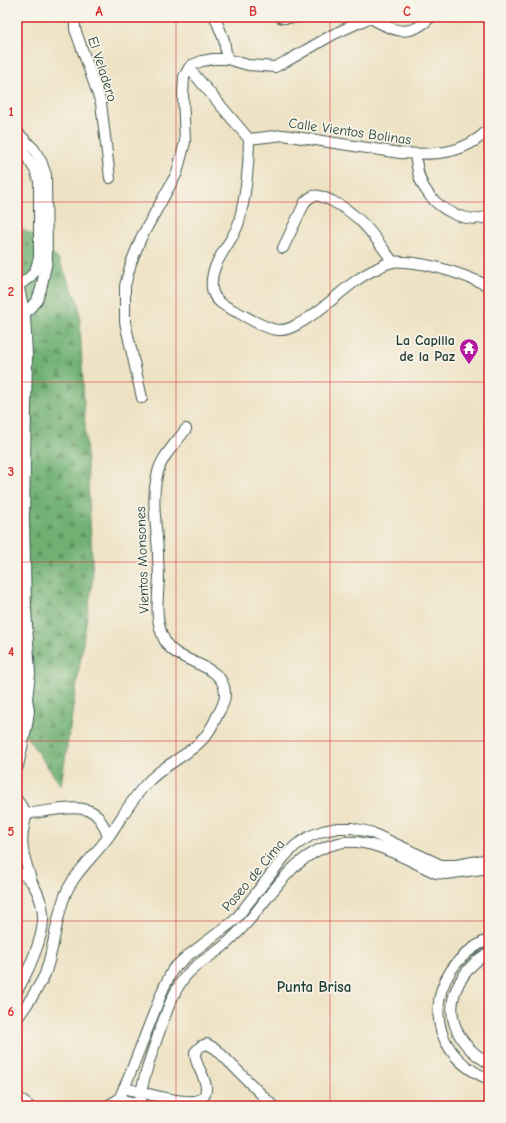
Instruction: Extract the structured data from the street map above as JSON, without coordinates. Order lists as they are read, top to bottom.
{
  "streets": {
    "street": [
      "El Veladero",
      "Calle Vientos Bolinas",
      "Vientos Monsones",
      "Paseo de Cima"
    ]
  },
  "districts": ["Punta Brisa"],
  "places": {
    "temple": ["La Capilla de la Paz"]
  },
  "grid": {
    "columns": ["A", "B", "C"],
    "rows": [
      "1",
      "2",
      "3",
      "4",
      "5",
      "6"
    ]
  }
}
